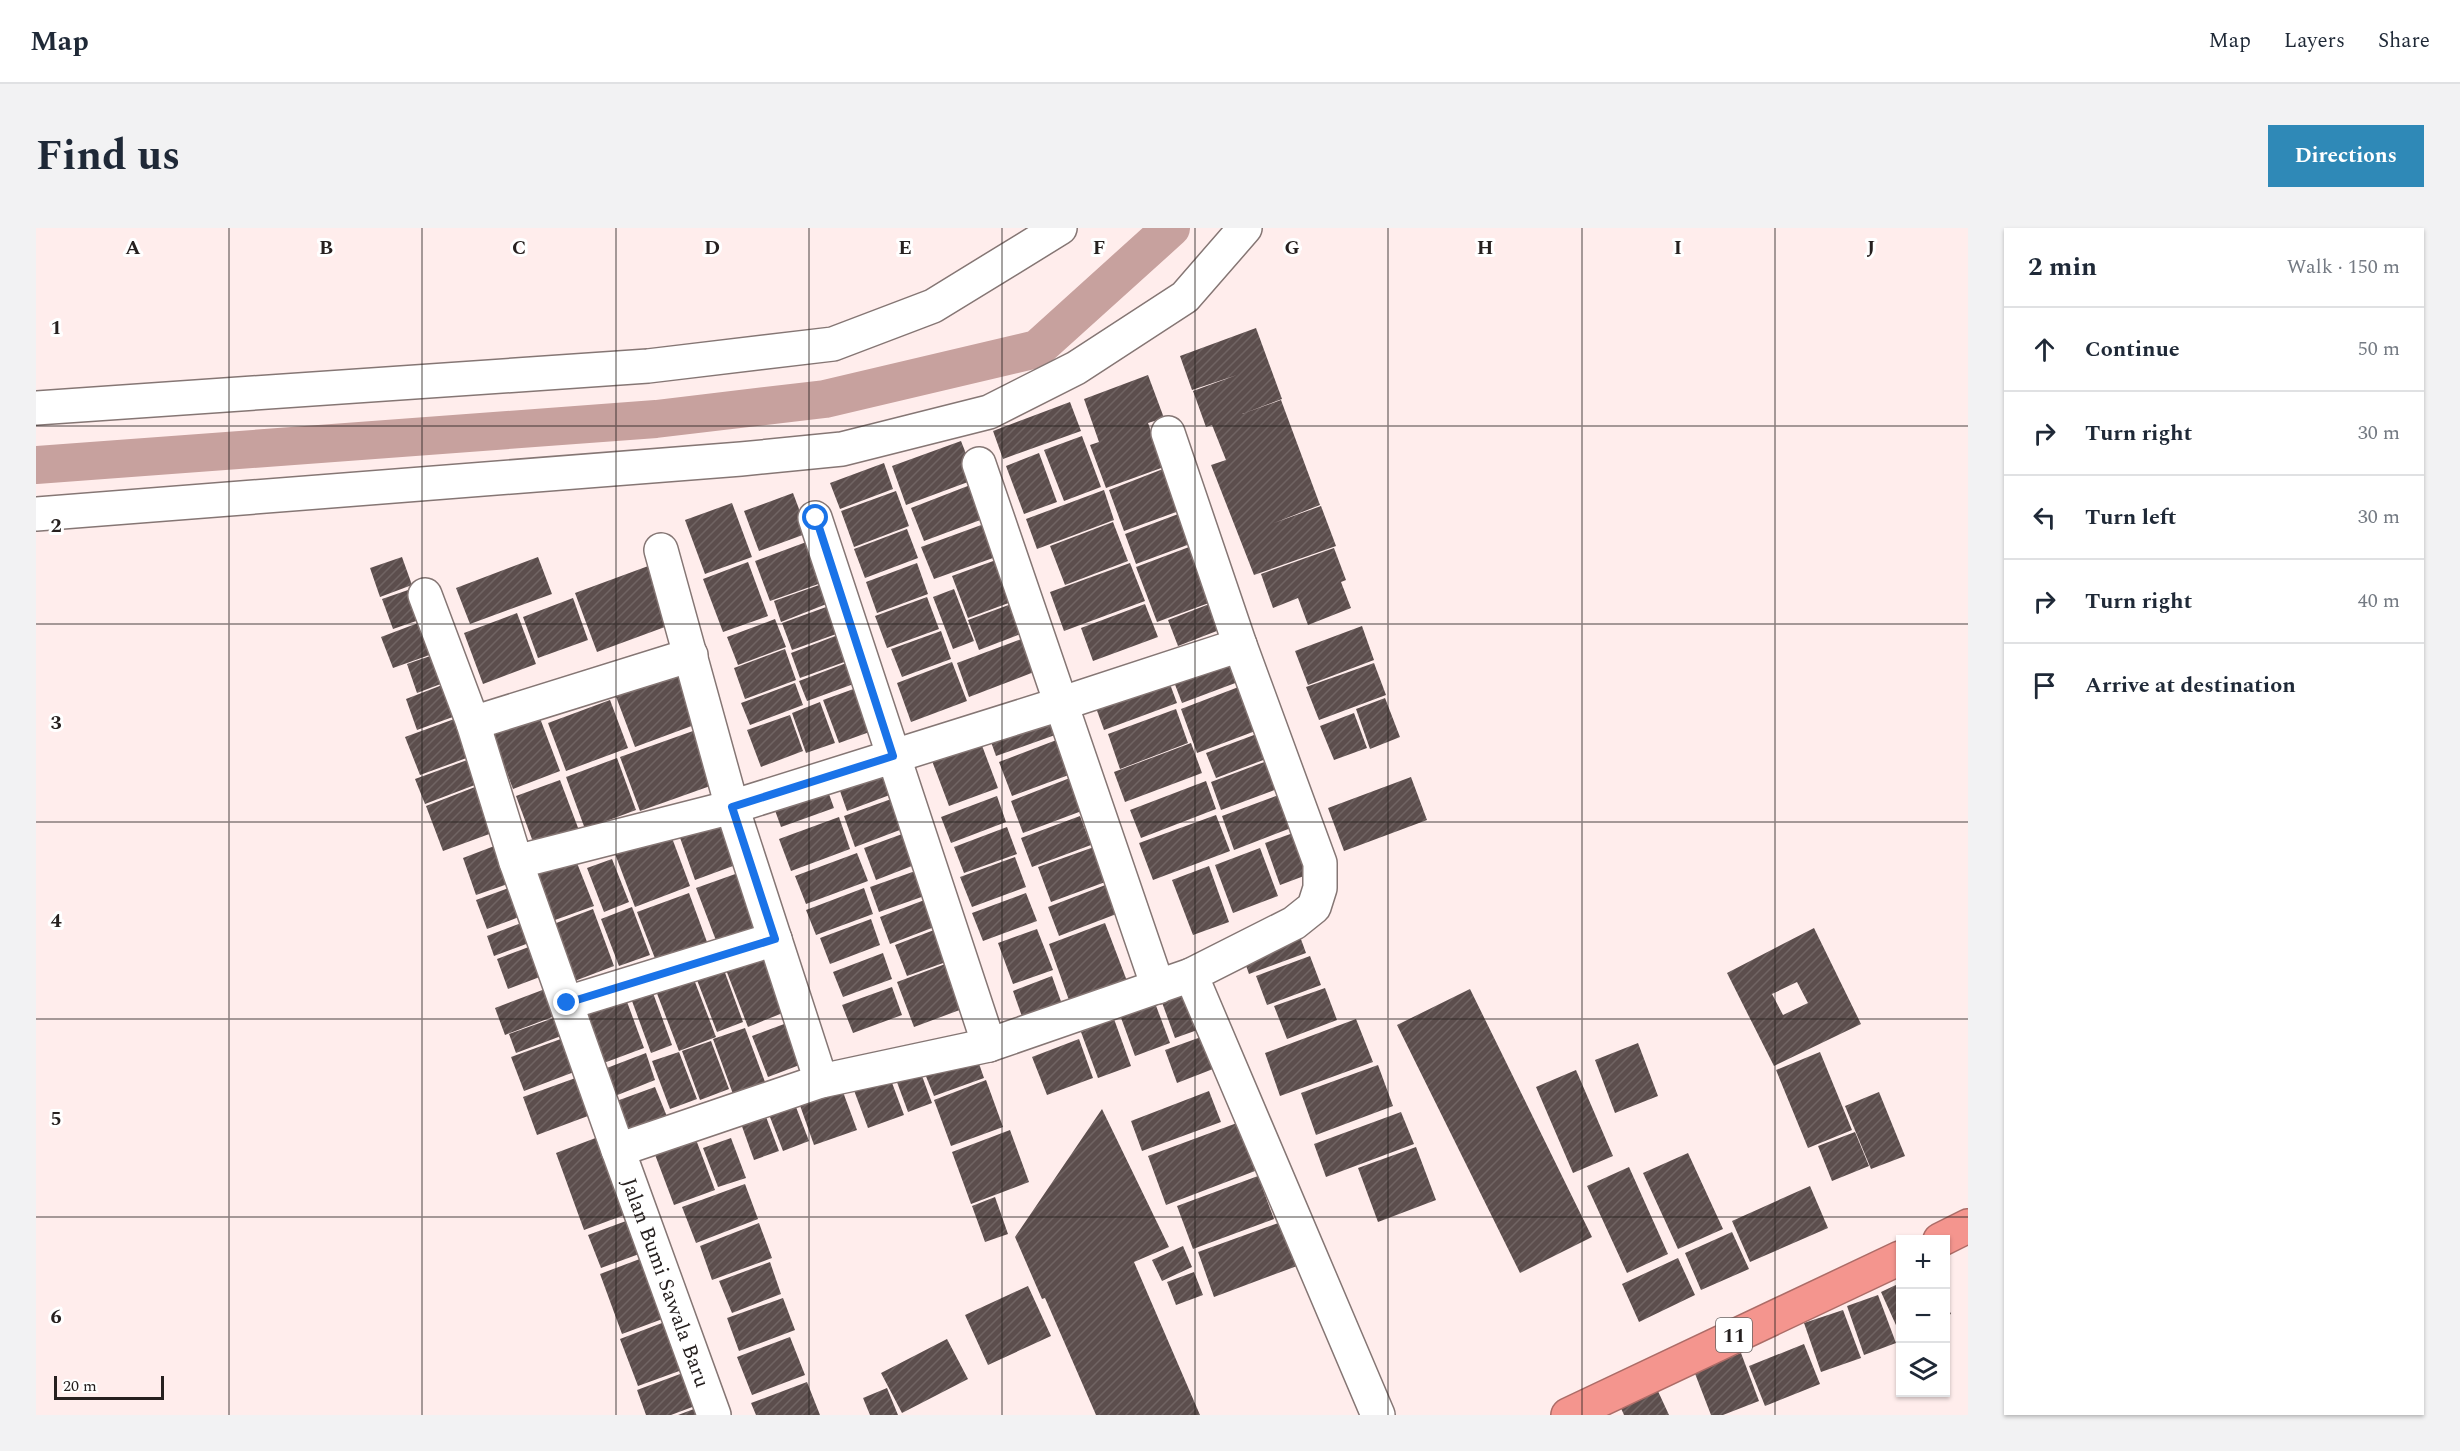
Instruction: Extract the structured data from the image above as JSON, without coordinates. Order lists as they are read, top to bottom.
{
  "streets": {
    "highway": ["11"],
    "street": ["Jalan Bumi Sawala Baru"]
  },
  "scale_bar": "20 m",
  "page": {
    "header": "Map",
    "nav": ["Map", "Layers", "Share"],
    "title": "Find us",
    "buttons": "Directions",
    "heading": ["2 min", "Walk · 150 m"],
    "list": [
      ["Continue", "50 m"],
      ["Turn right", "30 m"],
      ["Turn left", "30 m"],
      ["Turn right", "40 m"],
      "Arrive at destination"
    ],
    "map_buttons": ["+", "−"],
    "scale": "20 m"
  },
  "grid": {
    "columns": [
      "A",
      "B",
      "C",
      "D",
      "E",
      "F",
      "G",
      "H",
      "I",
      "J"
    ],
    "rows": [
      "1",
      "2",
      "3",
      "4",
      "5",
      "6"
    ]
  }
}
